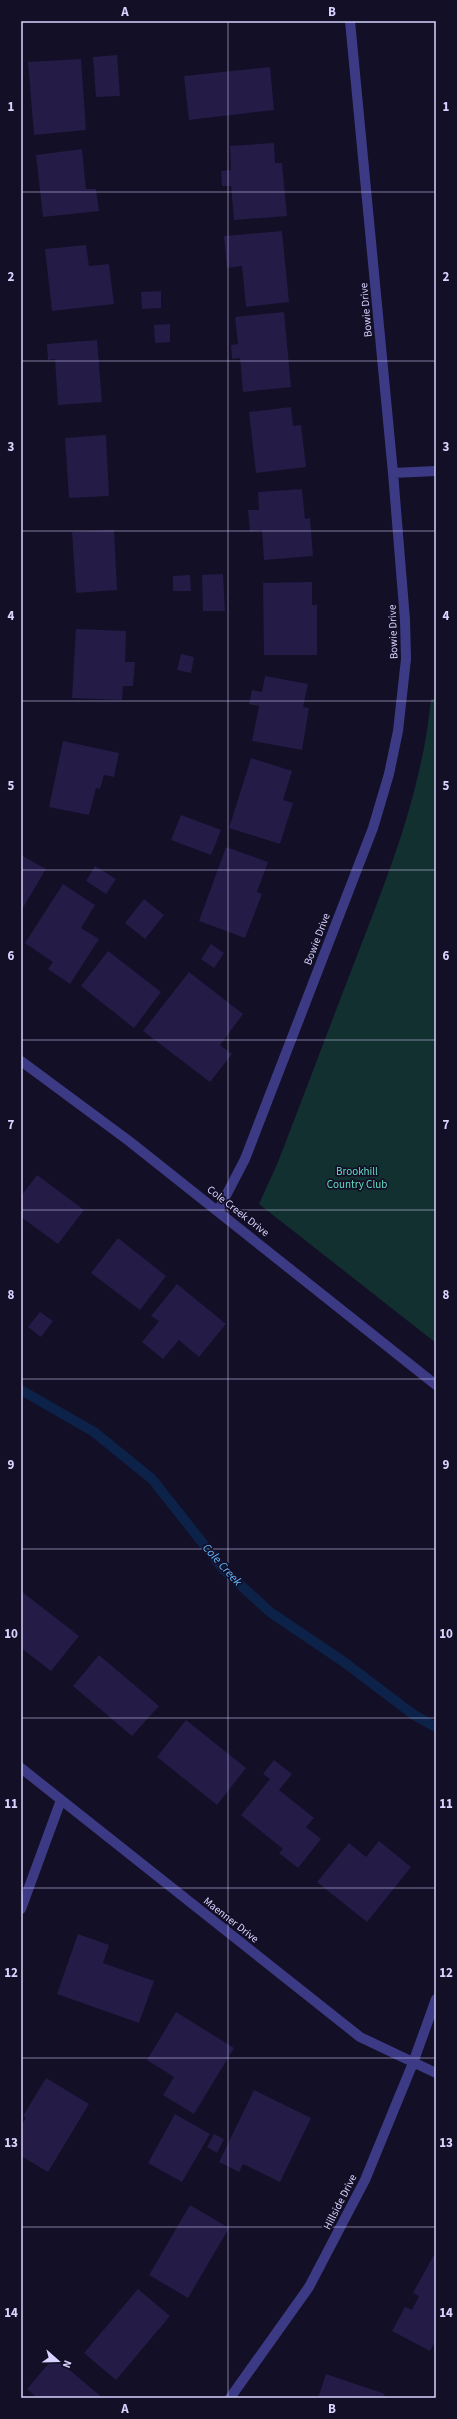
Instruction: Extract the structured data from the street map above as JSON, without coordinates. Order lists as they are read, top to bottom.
{
  "streets": {
    "street": [
      "Bowie Drive",
      "Cole Creek Drive",
      "Maenner Drive",
      "Hillside Drive"
    ]
  },
  "crossings": [
    ["Bowie Drive", "Cole Creek Drive"],
    ["Maenner Drive", "Hillside Drive"]
  ],
  "water": ["Cole Creek"],
  "parks": ["Brookhill Country Club"],
  "north": "right",
  "grid": {
    "columns": ["A", "B"],
    "rows": [
      "1",
      "2",
      "3",
      "4",
      "5",
      "6",
      "7",
      "8",
      "9",
      "10",
      "11",
      "12",
      "13",
      "14"
    ]
  }
}
